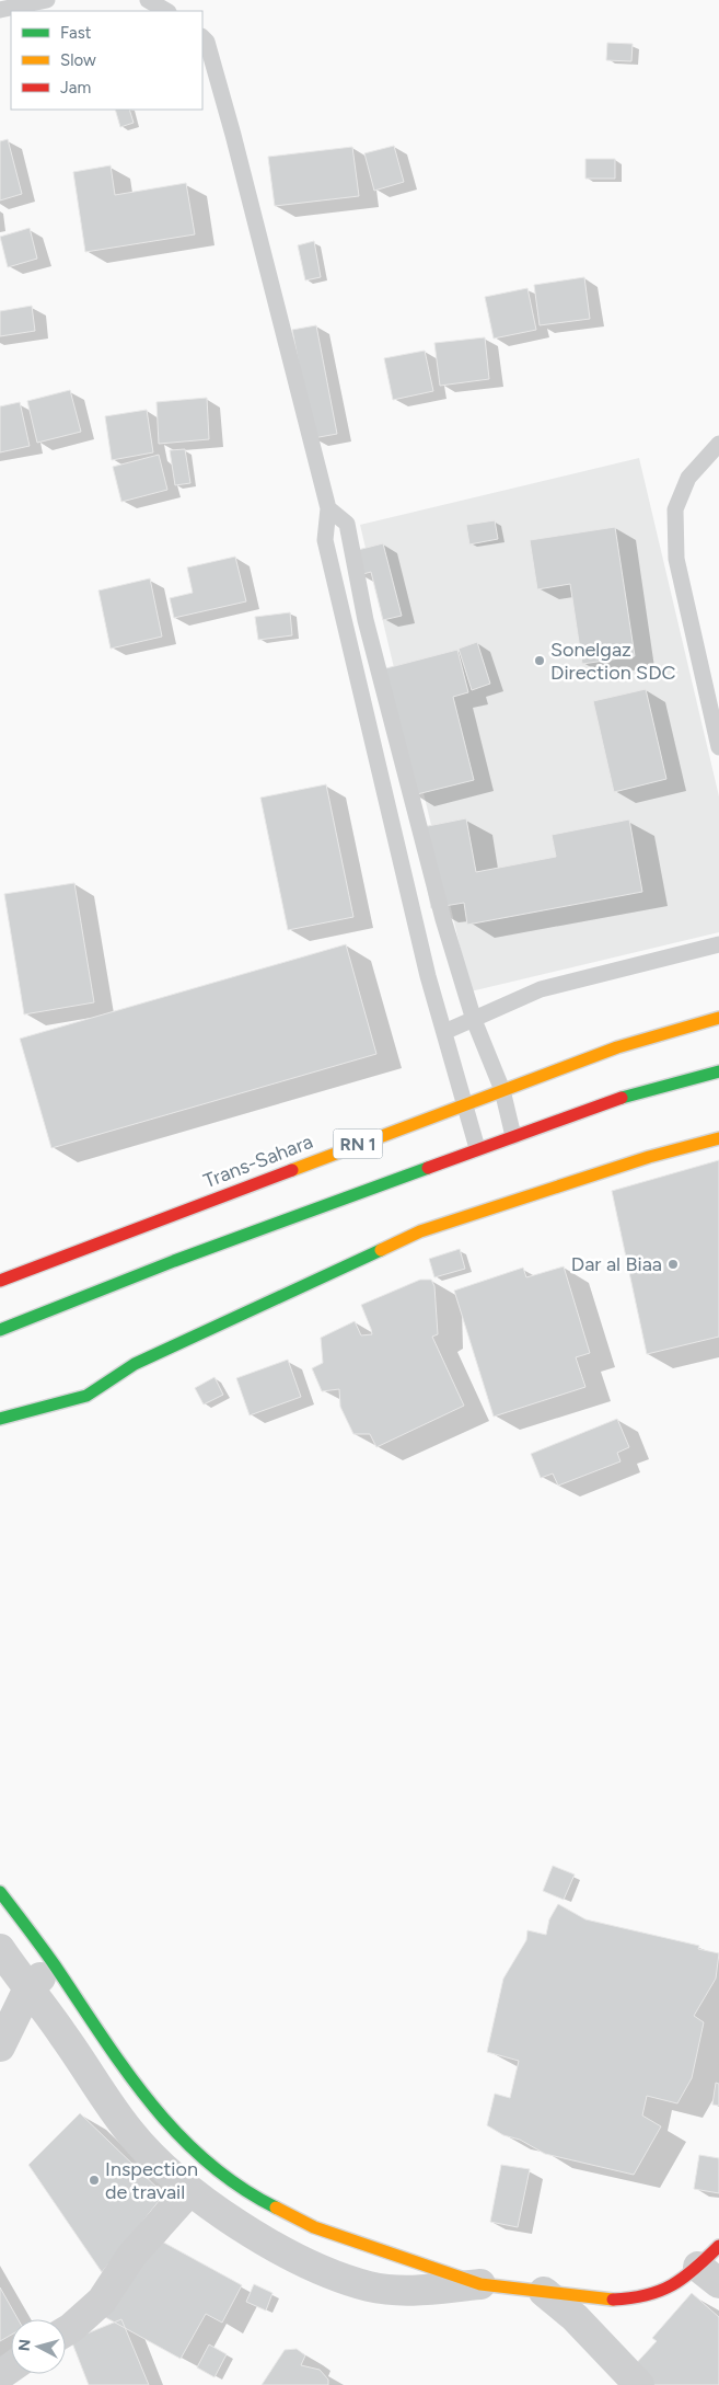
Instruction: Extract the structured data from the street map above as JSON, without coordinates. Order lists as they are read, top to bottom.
{
  "streets": {
    "main road": ["RN 1", "Trans-Sahara"]
  },
  "places": ["Sonelgaz Direction SDC", "Dar al Biaa", "Inspection de travail"],
  "legend": ["Fast", "Slow", "Jam"],
  "north": "left"
}
